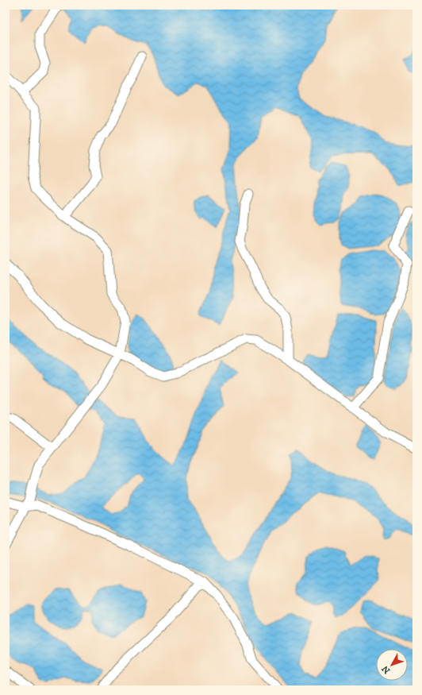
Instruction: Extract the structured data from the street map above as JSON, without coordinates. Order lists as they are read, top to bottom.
{
  "north": "bottom left"
}
